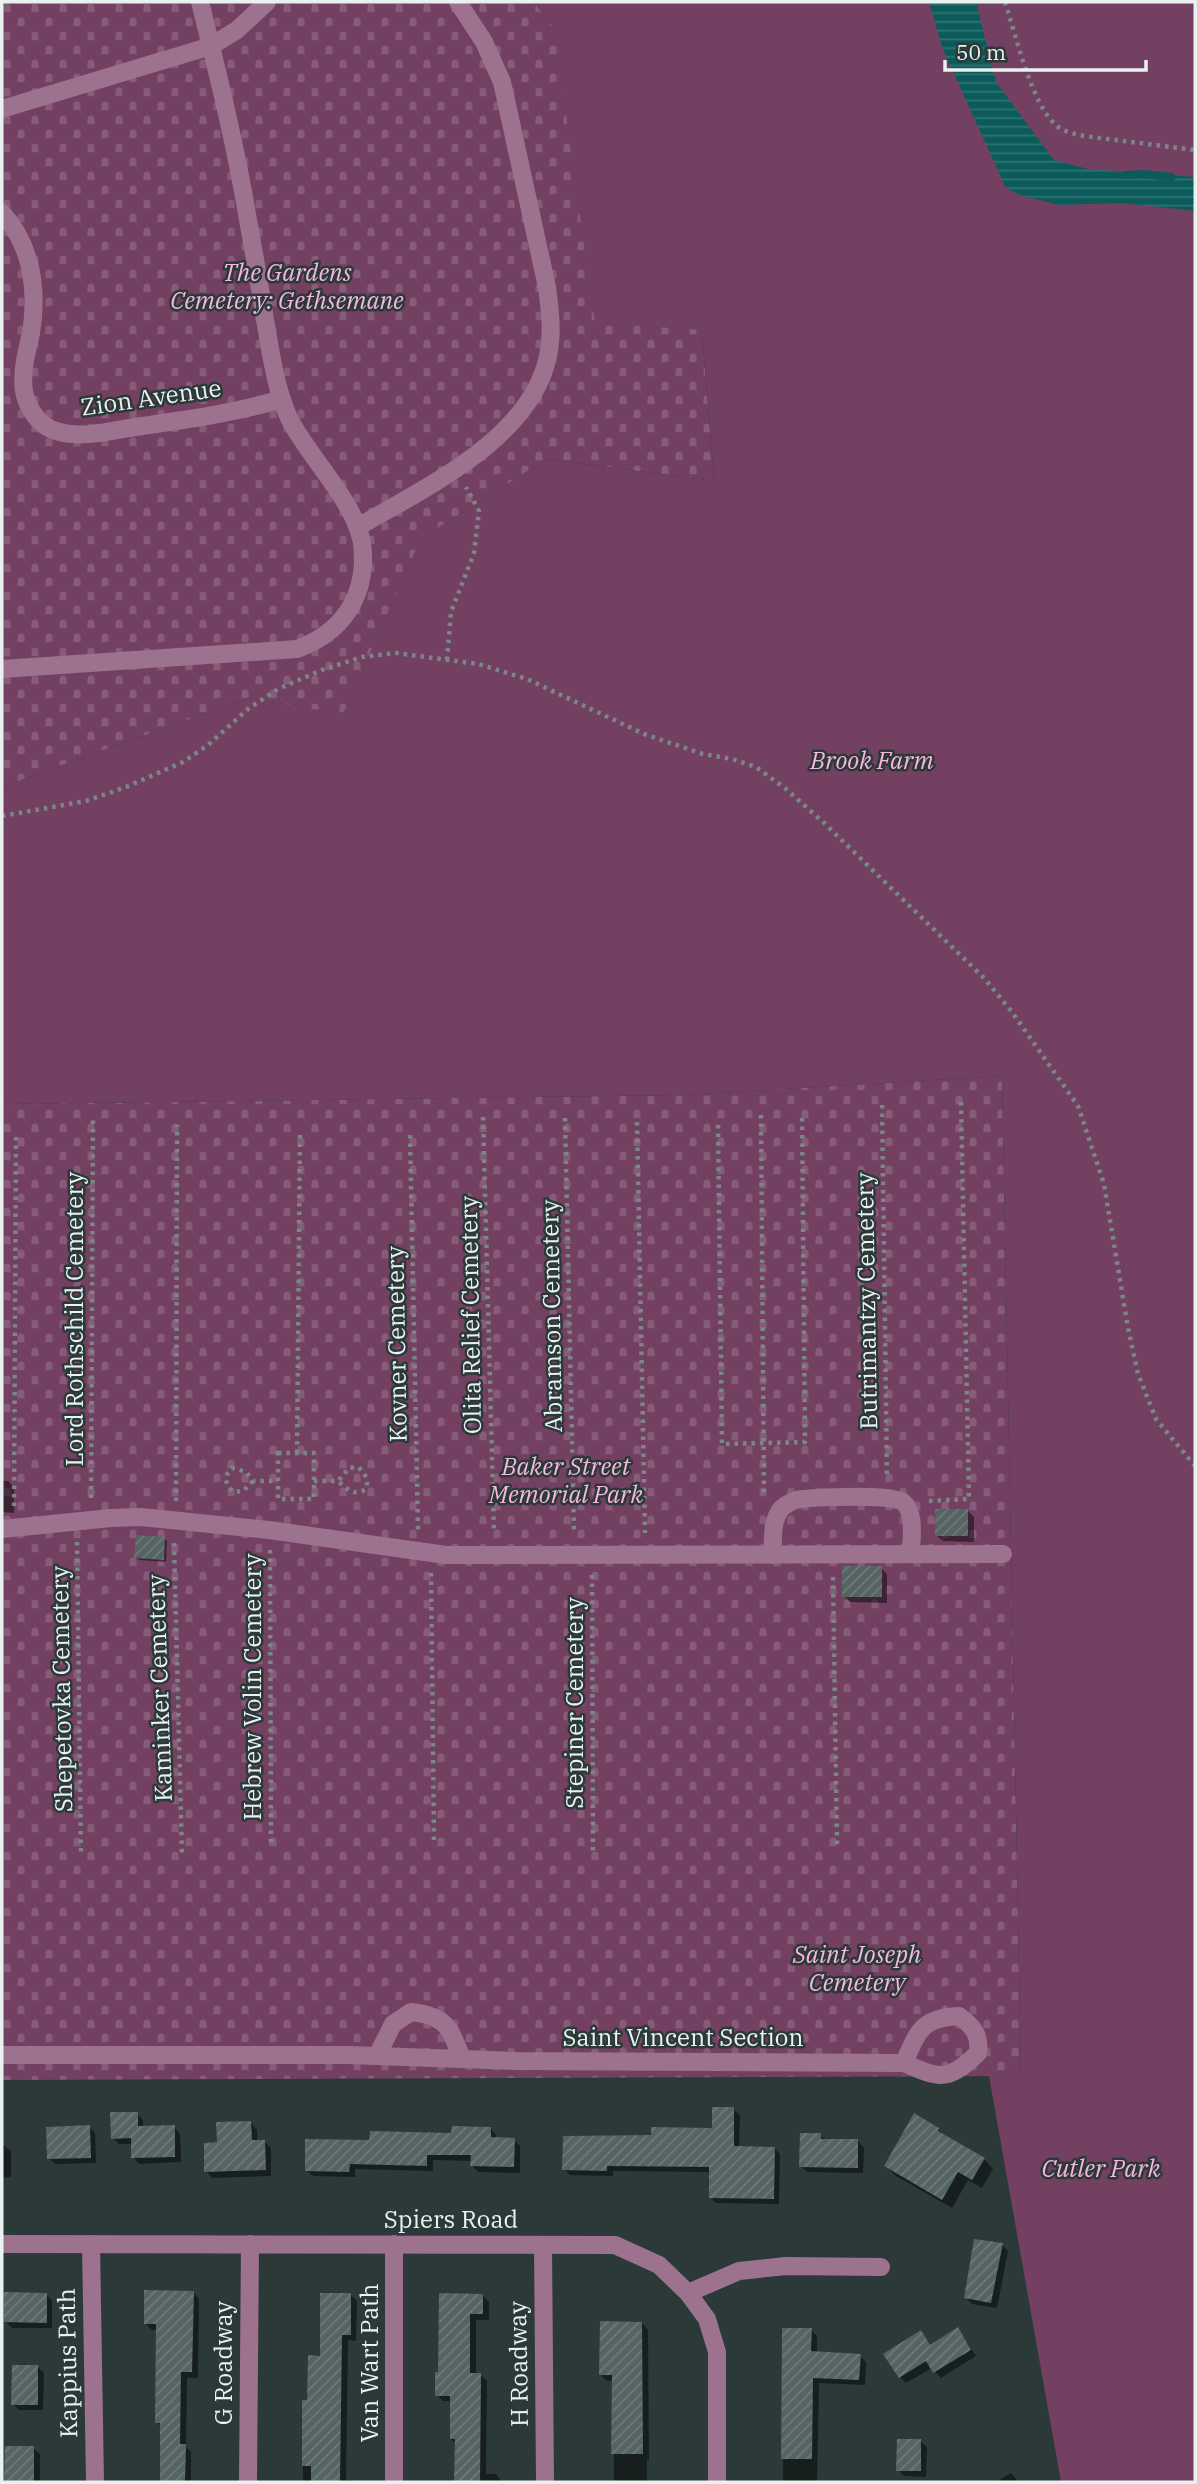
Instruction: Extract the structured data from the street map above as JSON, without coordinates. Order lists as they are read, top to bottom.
{
  "streets": {
    "street": [
      "Zion Avenue",
      "Saint Vincent Section",
      "Spiers Road",
      "Kappius Path",
      "G Roadway",
      "Van Wart Path",
      "H Roadway"
    ],
    "path": [
      "Butrimantzy Cemetery",
      "Olita Relief Cemetery",
      "Abramson Cemetery",
      "Lord Rothschild Cemetery",
      "Kovner Cemetery",
      "Hebrew Volin Cemetery",
      "Kaminker Cemetery",
      "Shepetovka Cemetery",
      "Stepiner Cemetery"
    ]
  },
  "crossings": [
    ["Abramson Cemetery", "Stepiner Cemetery"],
    ["Lord Rothschild Cemetery", "Shepetovka Cemetery"],
    ["Spiers Road", "Kappius Path"],
    ["Spiers Road", "G Roadway"],
    ["Spiers Road", "Van Wart Path"],
    ["Spiers Road", "H Roadway"]
  ],
  "parks": [
    "The Gardens Cemetery: Gethsemane",
    "Brook Farm",
    "Baker Street Memorial Park",
    "Saint Joseph Cemetery",
    "Cutler Park"
  ],
  "scale_bar": "50 m"
}
